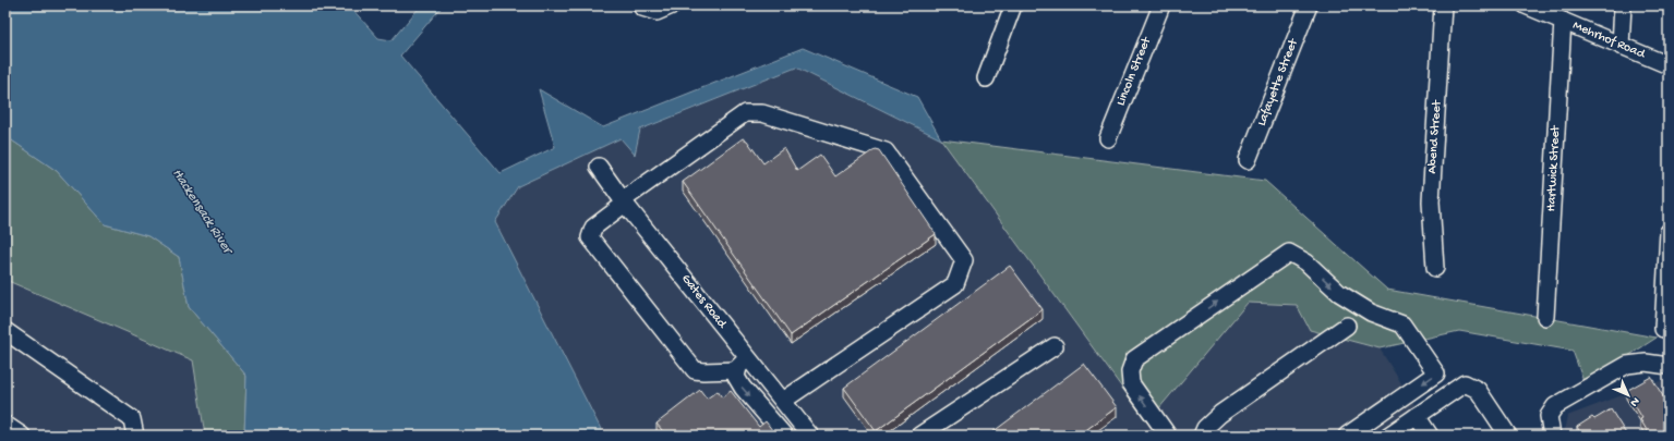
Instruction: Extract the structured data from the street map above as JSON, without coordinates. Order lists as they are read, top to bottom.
{
  "streets": {
    "street": [
      "Mehrhof Road",
      "Lincoln Street",
      "Lafayette Street",
      "Abend Street",
      "Hartwick Street",
      "Gates Road"
    ]
  },
  "crossings": [
    ["Mehrhof Road", "Hartwick Street"]
  ],
  "water": ["Hackensack River"],
  "north": "bottom right"
}
